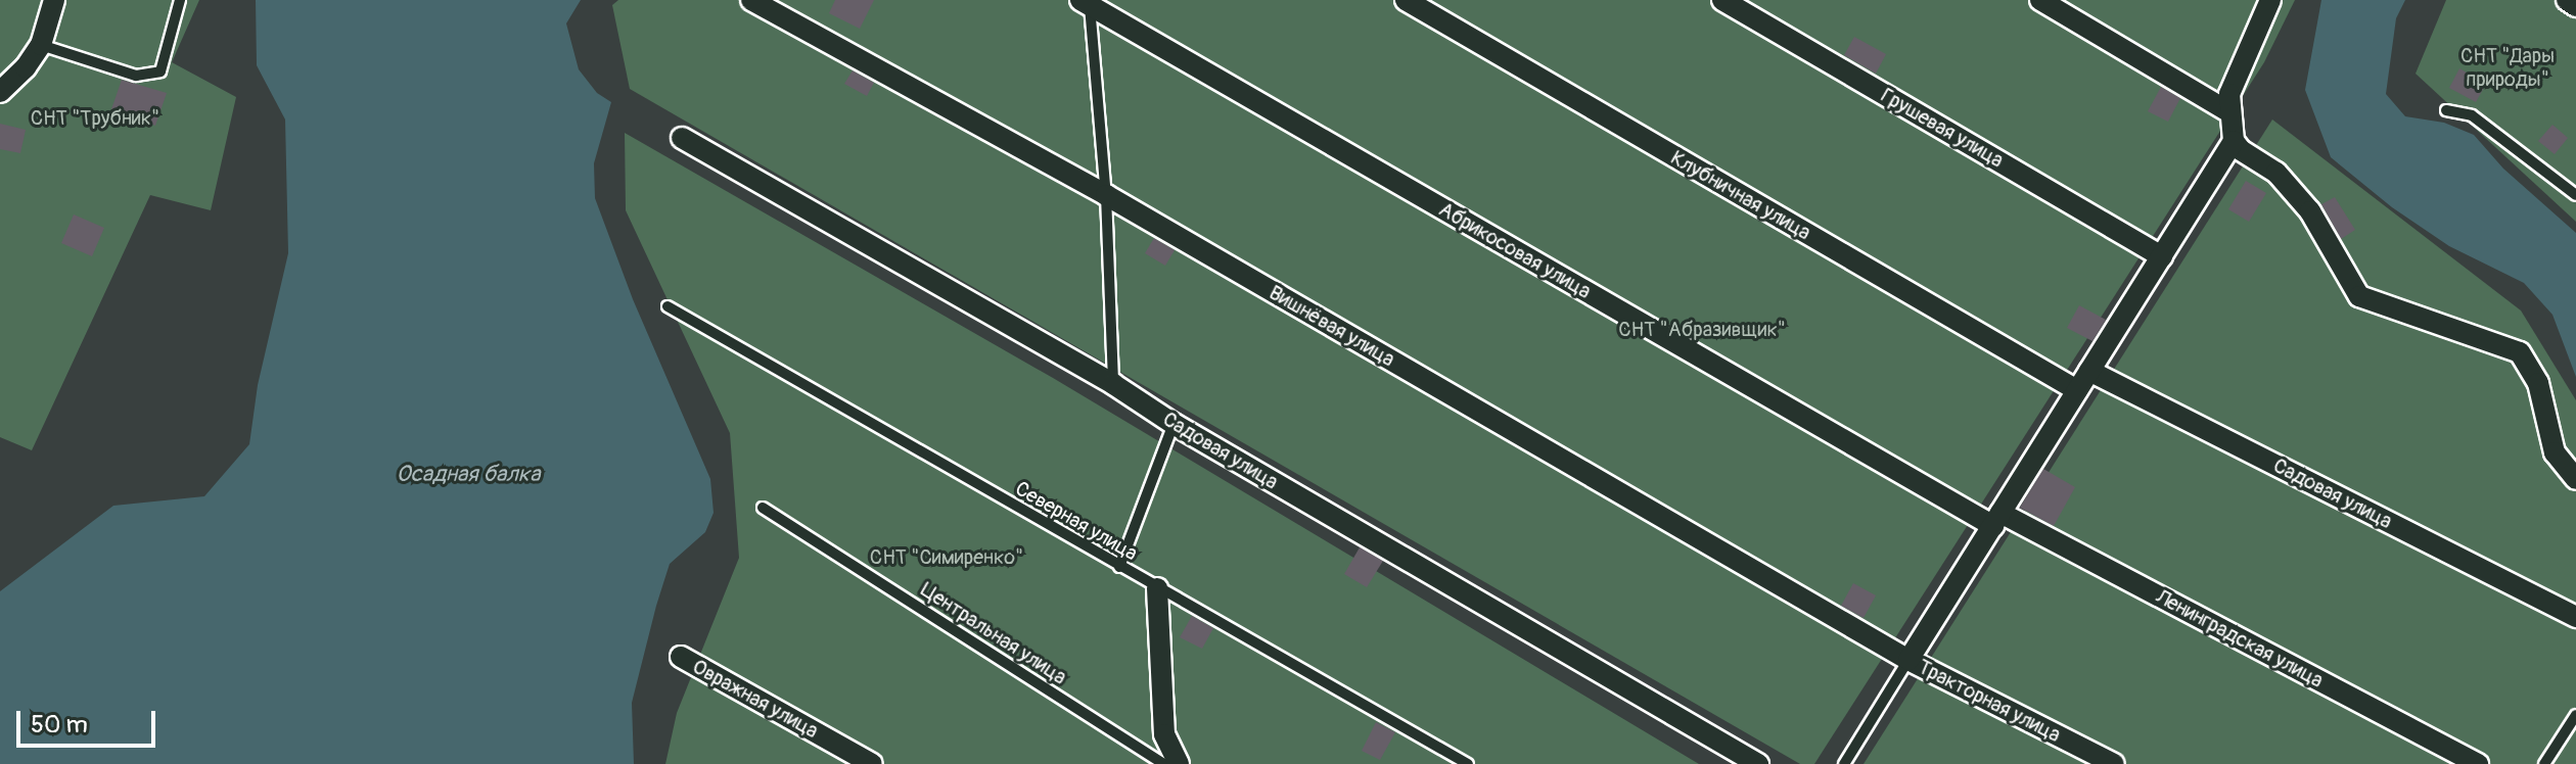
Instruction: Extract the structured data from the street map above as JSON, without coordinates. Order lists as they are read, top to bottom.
{
  "streets": {
    "street": [
      "Грушевая улица",
      "Клубничная улица",
      "Абрикосовая улица",
      "Вишнёвая улица",
      "Садовая улица",
      "Ленинградская улица",
      "Овражная улица",
      "Тракторная улица"
    ],
    "lane": ["Северная улица", "Центральная улица"]
  },
  "crossings": [
    ["Абрикосовая улица", "Ленинградская улица"],
    ["Вишнёвая улица", "Тракторная улица"]
  ],
  "water": ["Осадная балка"],
  "parks": [
    "СНТ \"Дары природы\"",
    "СНТ \"Трубник\"",
    "СНТ \"Абразивщик\"",
    "СНТ \"Симиренко\""
  ],
  "scale_bar": "50 m"
}
